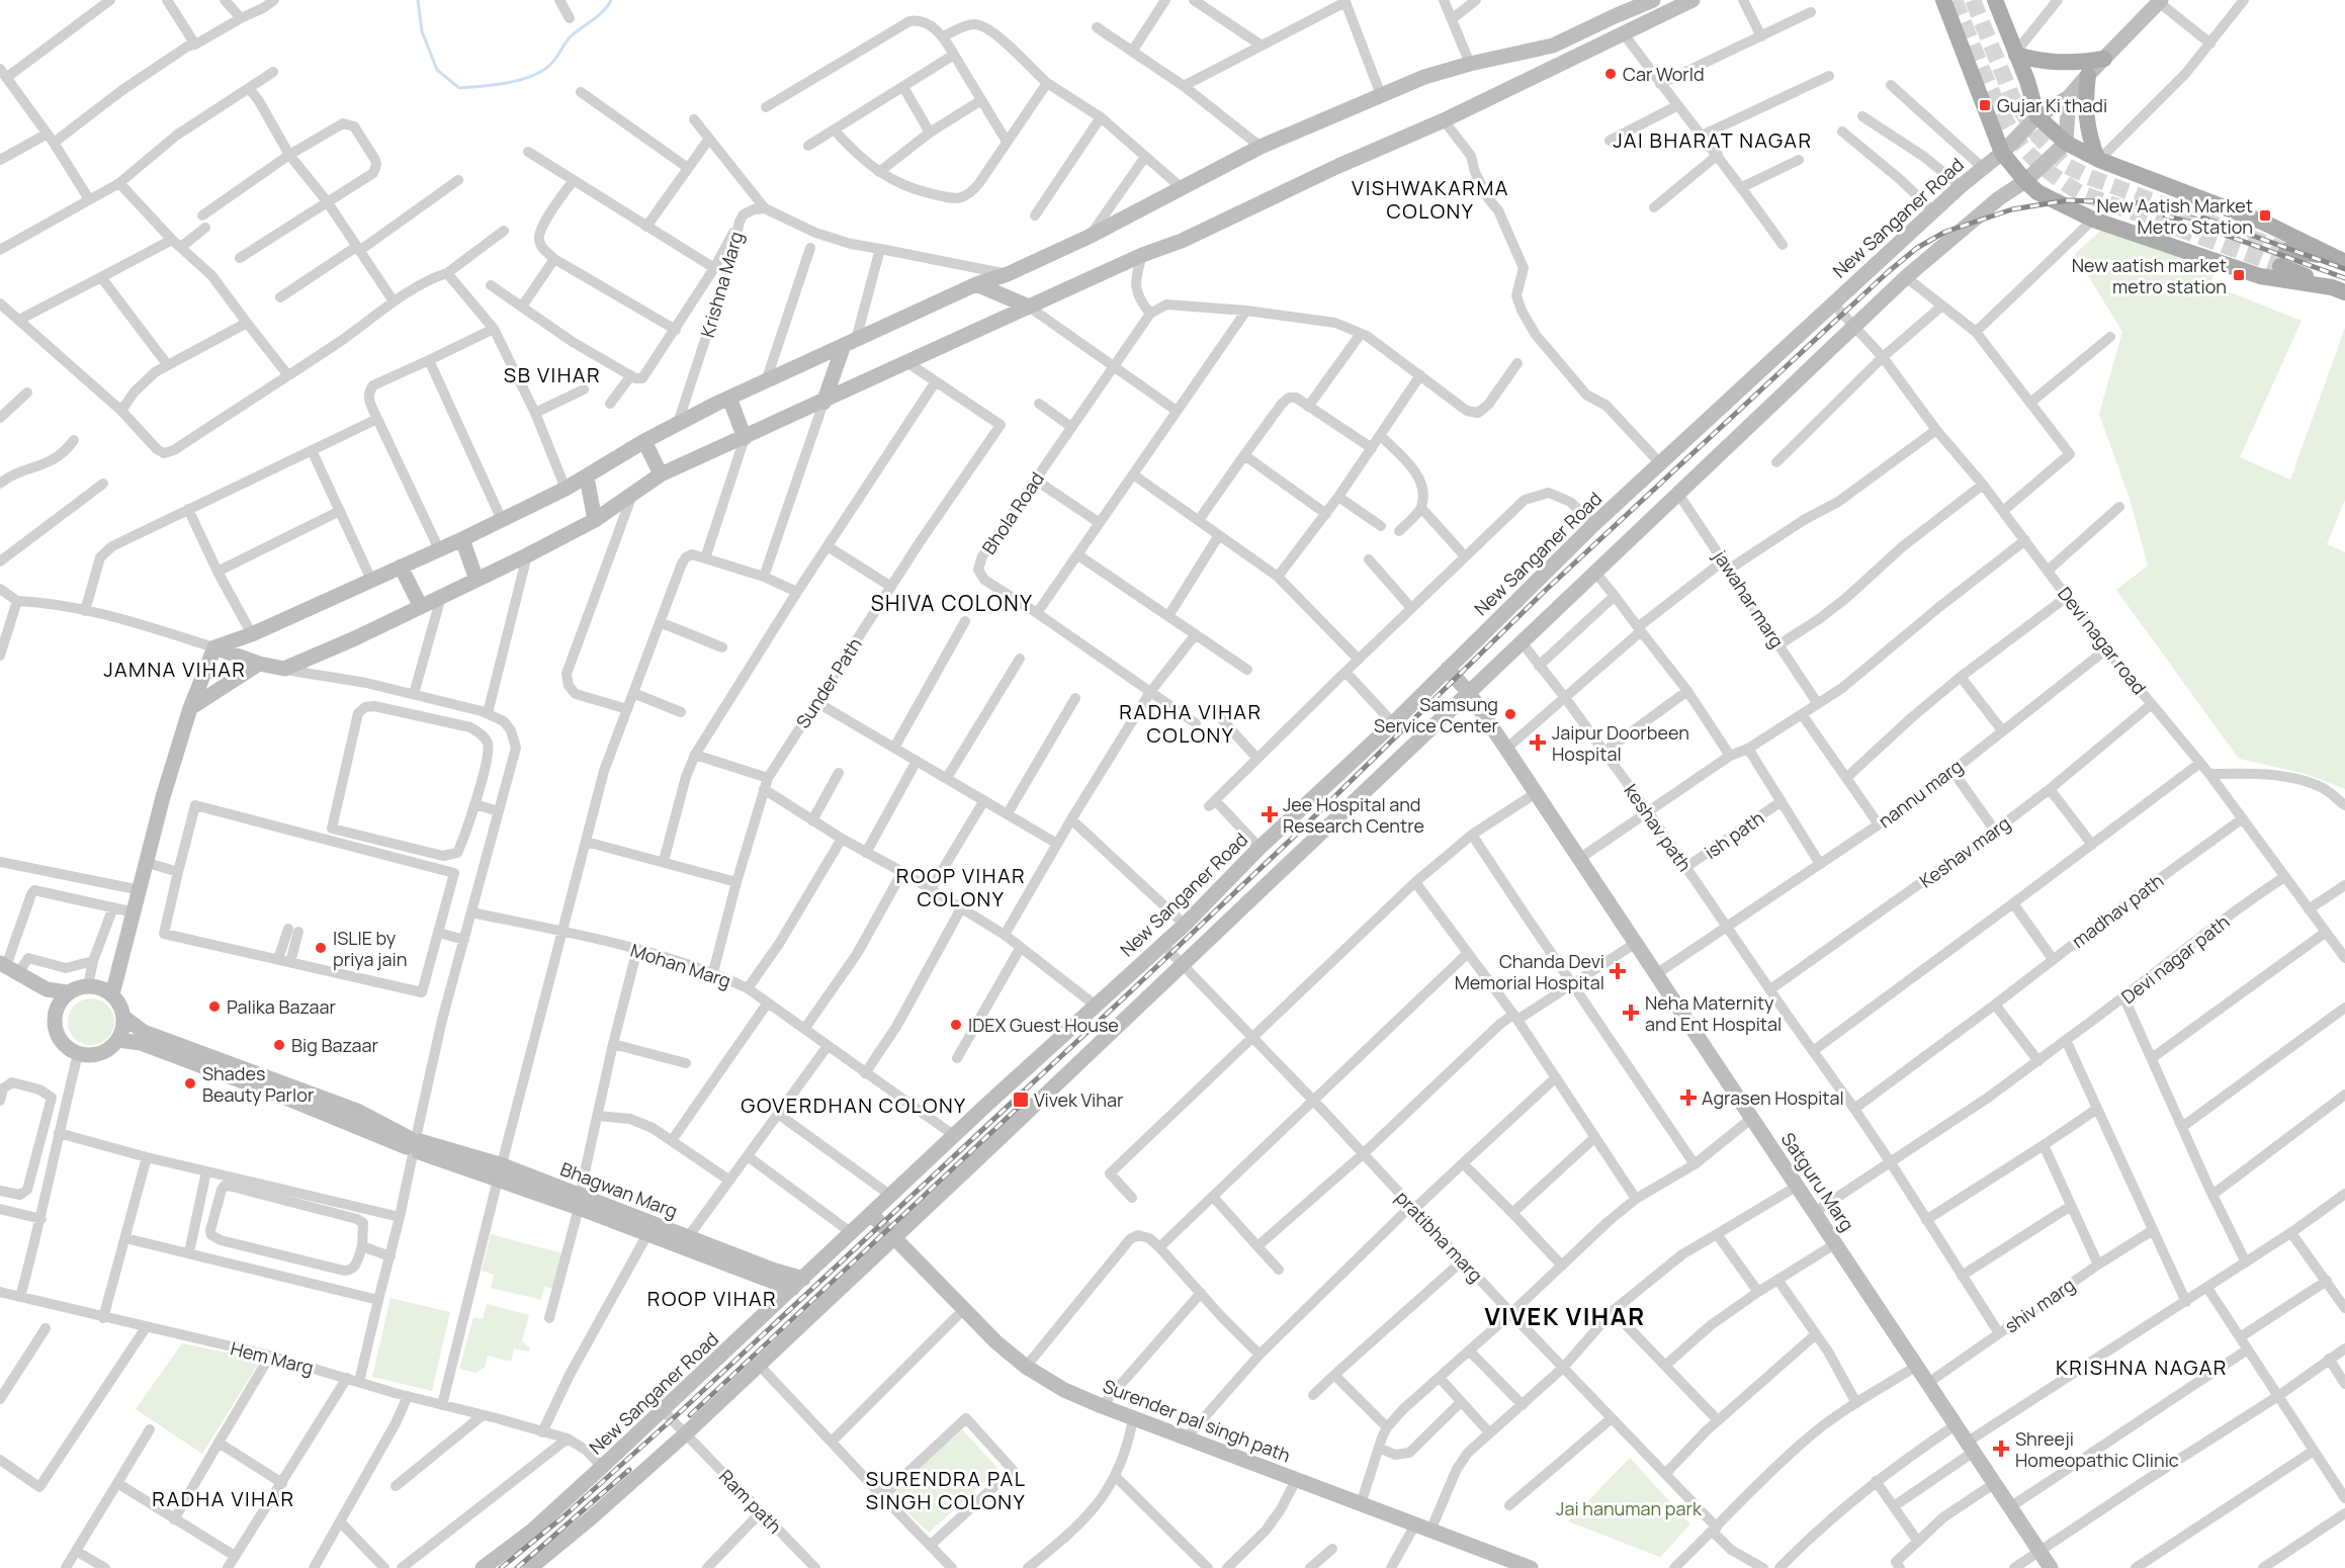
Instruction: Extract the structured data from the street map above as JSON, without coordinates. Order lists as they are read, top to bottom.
{
  "streets": {
    "street": [
      "New Sanganer Road",
      "Krishna Marg",
      "Bhola Road",
      "jawahar marg",
      "Devi nagar road",
      "Sunder Path",
      "nannu marg",
      "keshav path",
      "ish path",
      "Keshav marg",
      "madhav path",
      "Devi nagar path",
      "Mohan Marg",
      "Satguru Marg",
      "Bhagwan Marg",
      "pratibha marg",
      "shiv marg",
      "Hem Marg",
      "Surender pal singh path",
      "Ram path"
    ]
  },
  "crossings": [
    ["New Sanganer Road", "Devi nagar road"],
    ["New Sanganer Road", "Mohan Marg"],
    ["New Sanganer Road", "Satguru Marg"],
    ["New Sanganer Road", "Bhagwan Marg"],
    ["New Sanganer Road", "pratibha marg"],
    ["New Sanganer Road", "Hem Marg"],
    ["New Sanganer Road", "Surender pal singh path"],
    ["New Sanganer Road", "Ram path"],
    ["Devi nagar road", "nannu marg"],
    ["Devi nagar road", "Keshav marg"],
    ["Devi nagar road", "madhav path"],
    ["Devi nagar road", "Devi nagar path"],
    ["Sunder Path", "Mohan Marg"],
    ["nannu marg", "keshav path"],
    ["nannu marg", "Satguru Marg"],
    ["keshav path", "ish path"],
    ["keshav path", "Keshav marg"],
    ["keshav path", "madhav path"],
    ["keshav path", "Devi nagar path"],
    ["keshav path", "shiv marg"],
    ["Devi nagar path", "Satguru Marg"],
    ["Satguru Marg", "shiv marg"]
  ],
  "districts": [
    "JAI BHARAT NAGAR",
    "VISHWAKARMA COLONY",
    "SB VIHAR",
    "SHIVA COLONY",
    "JAMNA VIHAR",
    "RADHA VIHAR COLONY",
    "ROOP VIHAR COLONY",
    "GOVERDHAN COLONY",
    "ROOP VIHAR",
    "VIVEK VIHAR",
    "KRISHNA NAGAR",
    "SURENDRA PAL SINGH COLONY",
    "RADHA VIHAR"
  ],
  "parks": ["Jai hanuman park"],
  "places": {
    "other": [
      "Car World",
      "Samsung Service Center",
      "ISLIE by priya jain",
      "Palika Bazaar",
      "IDEX Guest House",
      "Big Bazaar",
      "Shades Beauty Parlor"
    ],
    "transit": [
      "Gujar Ki thadi",
      "New Aatish Market Metro Station",
      "New aatish market metro station",
      "Vivek Vihar"
    ],
    "health": [
      "Jaipur Doorbeen Hospital",
      "Jee Hospital and Research Centre",
      "Chanda Devi Memorial Hospital",
      "Neha Maternity and Ent Hospital",
      "Agrasen Hospital",
      "Shreeji Homeopathic Clinic"
    ]
  }
}
